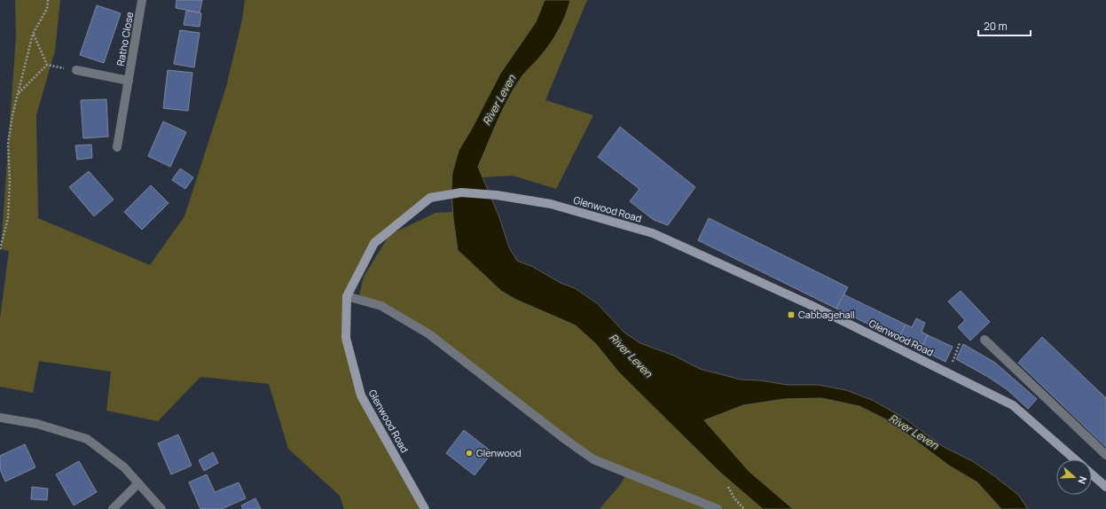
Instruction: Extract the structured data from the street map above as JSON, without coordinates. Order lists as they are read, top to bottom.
{
  "streets": {
    "street": ["Ratho Close", "Glenwood Road"]
  },
  "water": ["River Leven"],
  "places": {
    "transit": ["Cabbagehall"],
    "other": ["Glenwood"]
  },
  "scale_bar": "20 m",
  "north": "right"
}
